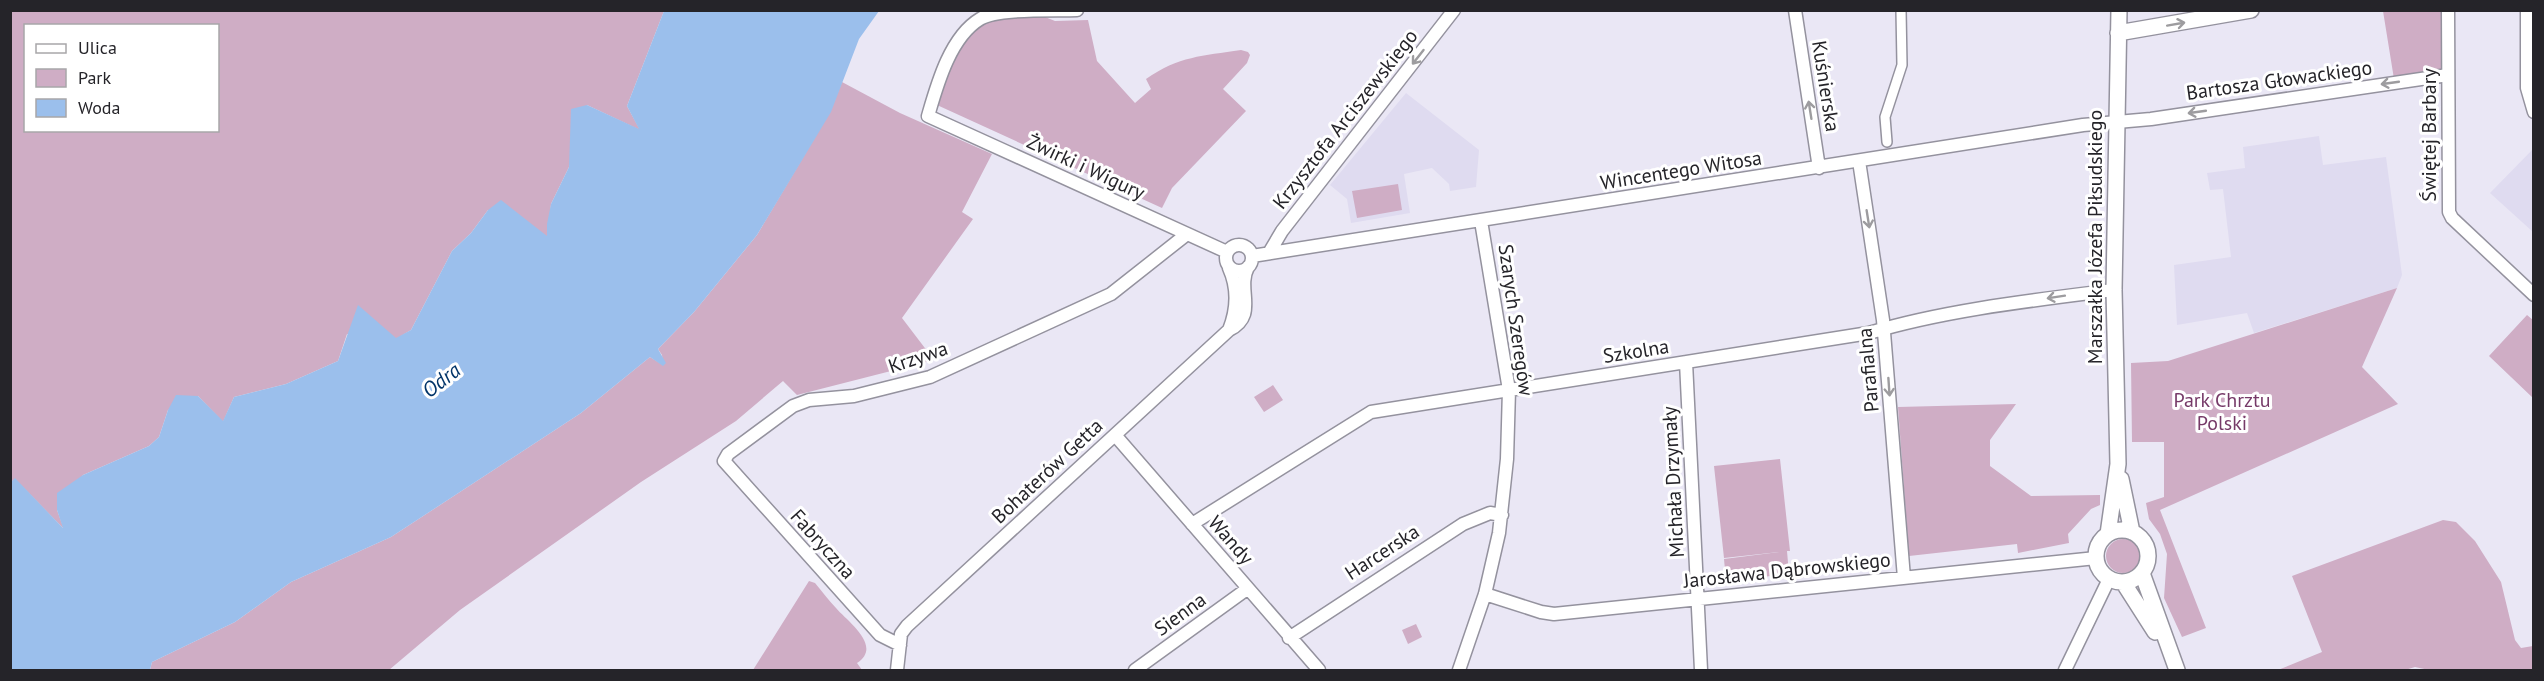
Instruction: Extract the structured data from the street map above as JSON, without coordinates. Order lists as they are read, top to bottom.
{
  "streets": {
    "street": [
      "Bartosza Głowackiego",
      "Kuśnierska",
      "Krzysztofa Arciszewskiego",
      "Świętej Barbary",
      "Żwirki i Wigury",
      "Wincentego Witosa",
      "Marszałka Józefa Piłsudskiego",
      "Szarych Szeregów",
      "Szkolna",
      "Krzywa",
      "Parafialna",
      "Bohaterów Getta",
      "Michała Drzymały",
      "Wandy",
      "Fabryczna",
      "Harcerska",
      "Jarosława Dąbrowskiego",
      "Sienna"
    ]
  },
  "crossings": [
    ["Bartosza Głowackiego", "Świętej Barbary"],
    ["Bartosza Głowackiego", "Wincentego Witosa"],
    ["Bartosza Głowackiego", "Marszałka Józefa Piłsudskiego"],
    ["Kuśnierska", "Wincentego Witosa"],
    ["Krzysztofa Arciszewskiego", "Wincentego Witosa"],
    ["Żwirki i Wigury", "Wincentego Witosa"],
    ["Żwirki i Wigury", "Krzywa"],
    ["Żwirki i Wigury", "Bohaterów Getta"],
    ["Wincentego Witosa", "Marszałka Józefa Piłsudskiego"],
    ["Wincentego Witosa", "Szarych Szeregów"],
    ["Wincentego Witosa", "Parafialna"],
    ["Wincentego Witosa", "Bohaterów Getta"],
    ["Marszałka Józefa Piłsudskiego", "Szkolna"],
    ["Marszałka Józefa Piłsudskiego", "Jarosława Dąbrowskiego"],
    ["Szarych Szeregów", "Szkolna"],
    ["Szarych Szeregów", "Harcerska"],
    ["Szarych Szeregów", "Jarosława Dąbrowskiego"],
    ["Szkolna", "Parafialna"],
    ["Szkolna", "Michała Drzymały"],
    ["Szkolna", "Wandy"],
    ["Krzywa", "Fabryczna"],
    ["Parafialna", "Jarosława Dąbrowskiego"],
    ["Bohaterów Getta", "Wandy"],
    ["Bohaterów Getta", "Fabryczna"],
    ["Michała Drzymały", "Jarosława Dąbrowskiego"],
    ["Wandy", "Harcerska"],
    ["Wandy", "Sienna"]
  ],
  "one_way": ["Krzysztofa Arciszewskiego", "Parafialna"],
  "water": ["Odra"],
  "parks": ["Park Chrztu Polski"],
  "legend": ["Ulica", "Park", "Woda"]
}
